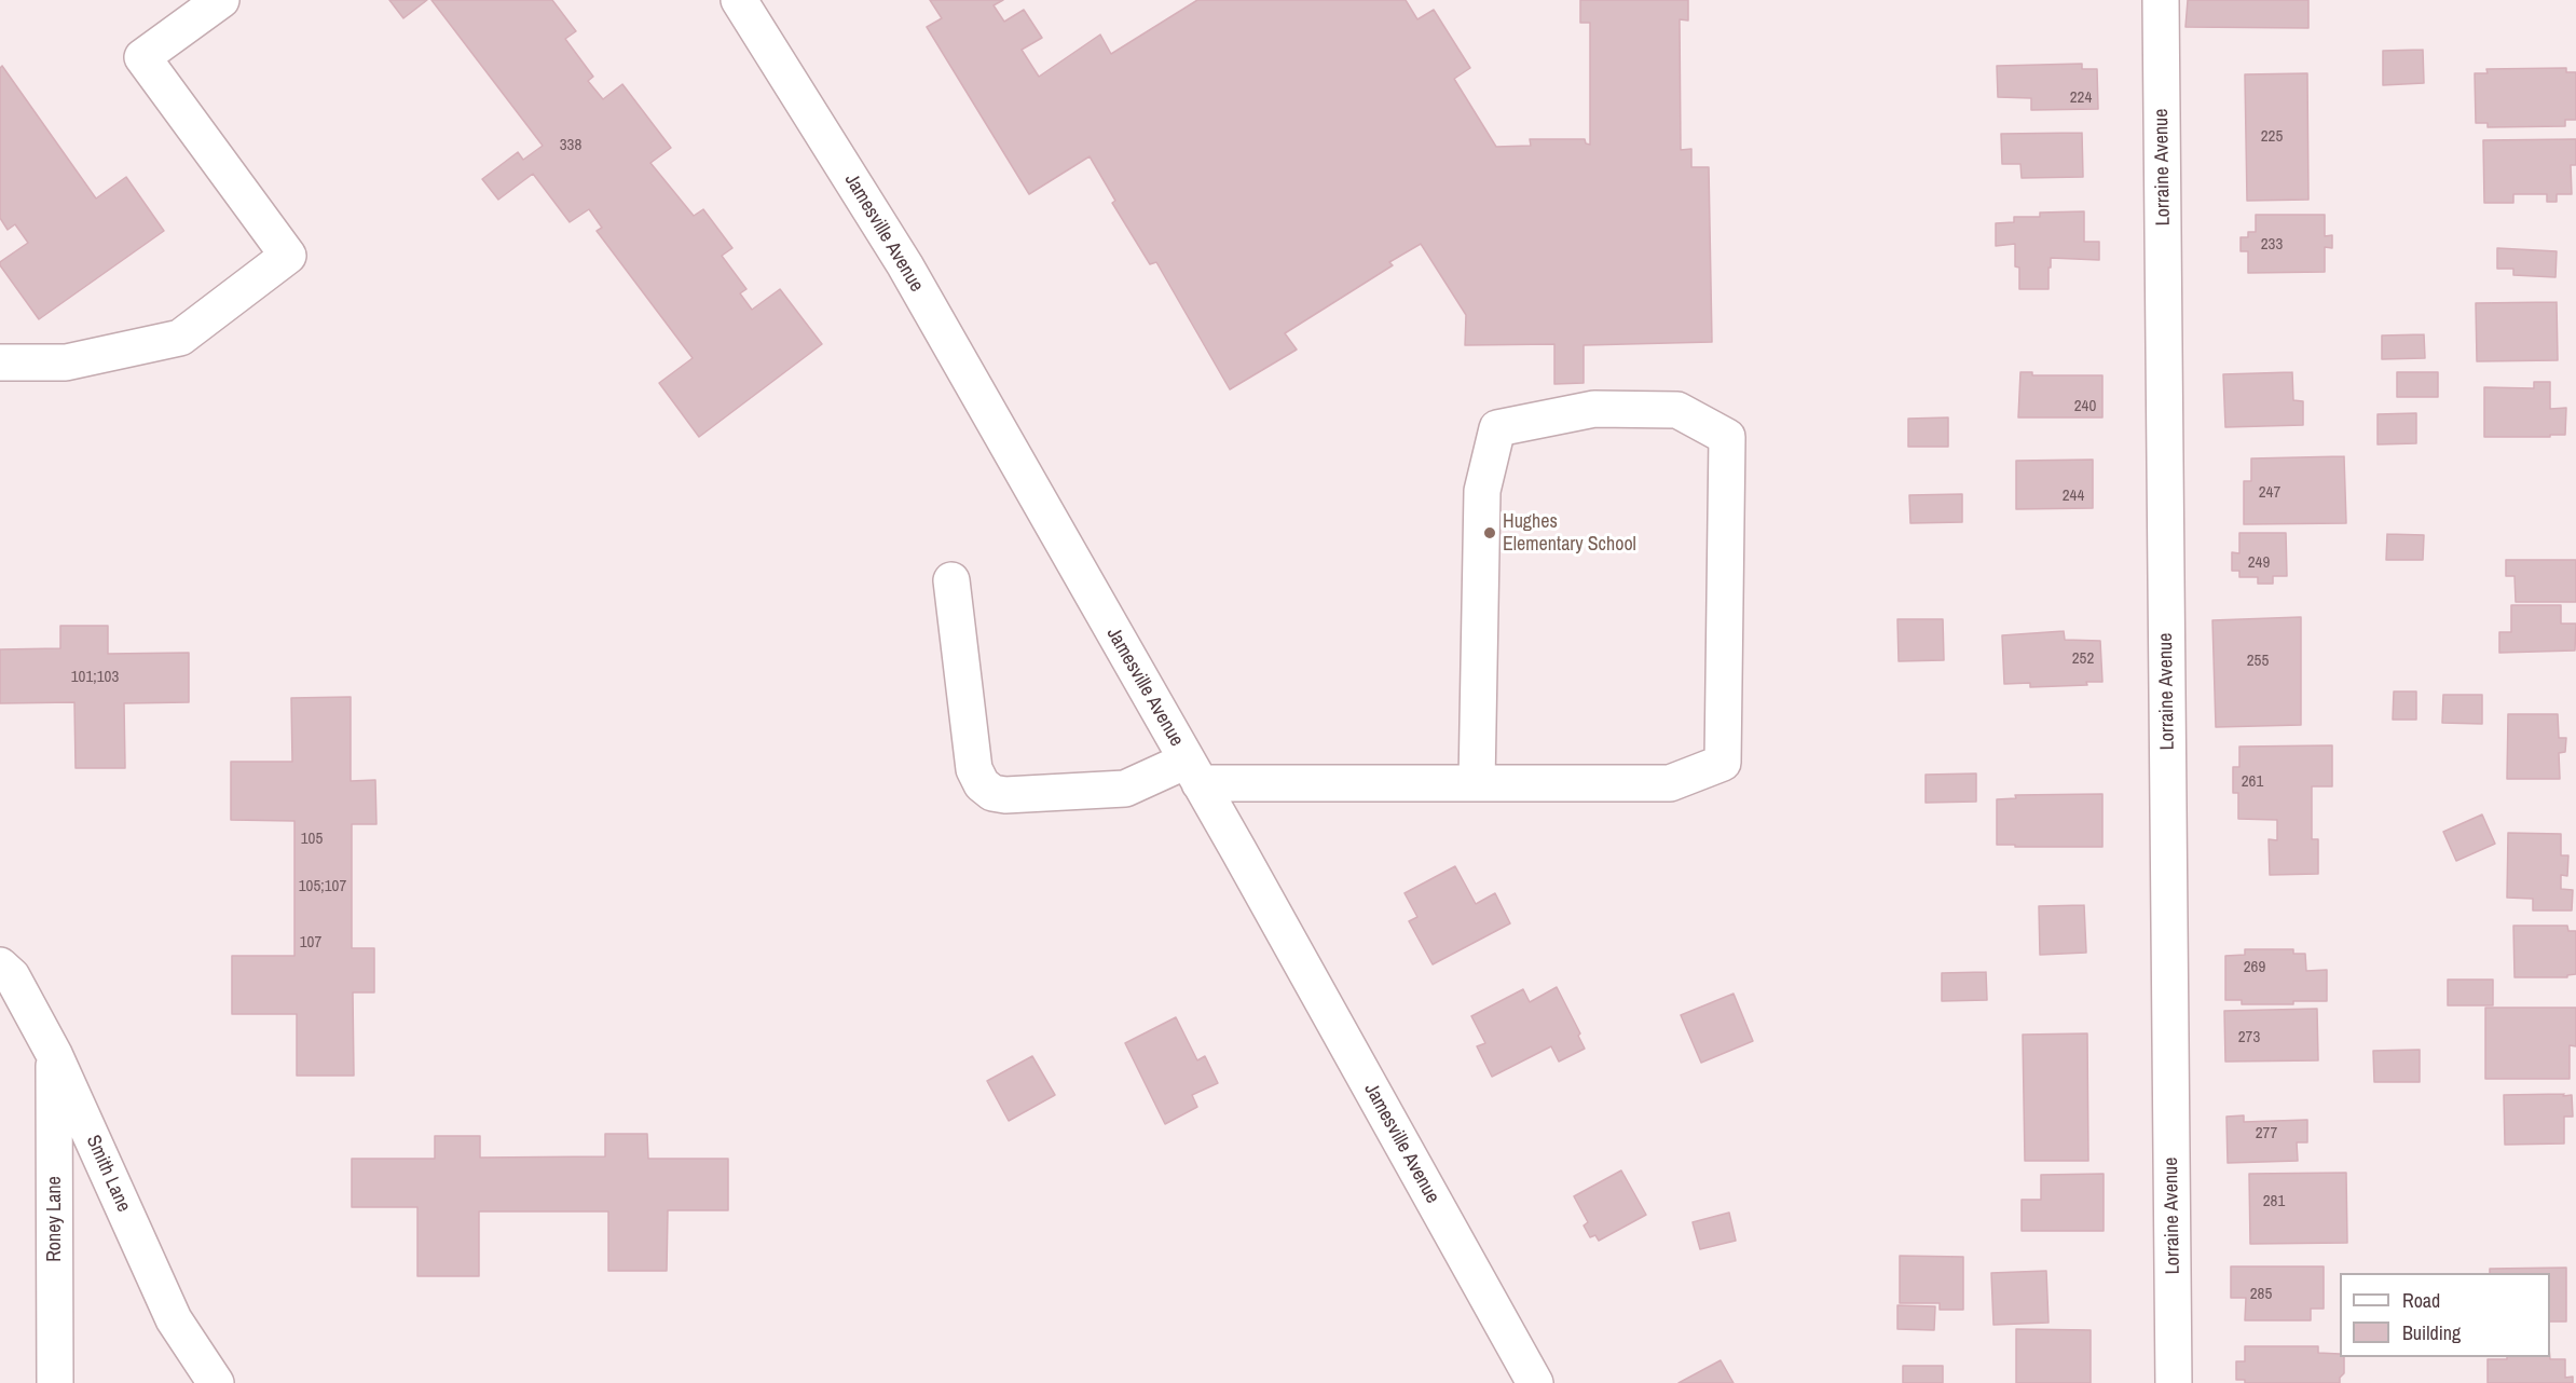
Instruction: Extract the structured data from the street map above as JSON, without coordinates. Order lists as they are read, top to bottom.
{
  "streets": {
    "street": [
      "Lorraine Avenue",
      "Jamesville Avenue",
      "Smith Lane",
      "Roney Lane"
    ]
  },
  "crossings": [
    ["Smith Lane", "Roney Lane"]
  ],
  "places": ["Hughes Elementary School"],
  "house_numbers": [
    "224",
    "225",
    "338",
    "233",
    "240",
    "247",
    "244",
    "249",
    "252",
    "255",
    "101;103",
    "261",
    "105",
    "105;107",
    "107",
    "269",
    "273",
    "277",
    "281",
    "285"
  ],
  "legend": ["Road", "Building"]
}
